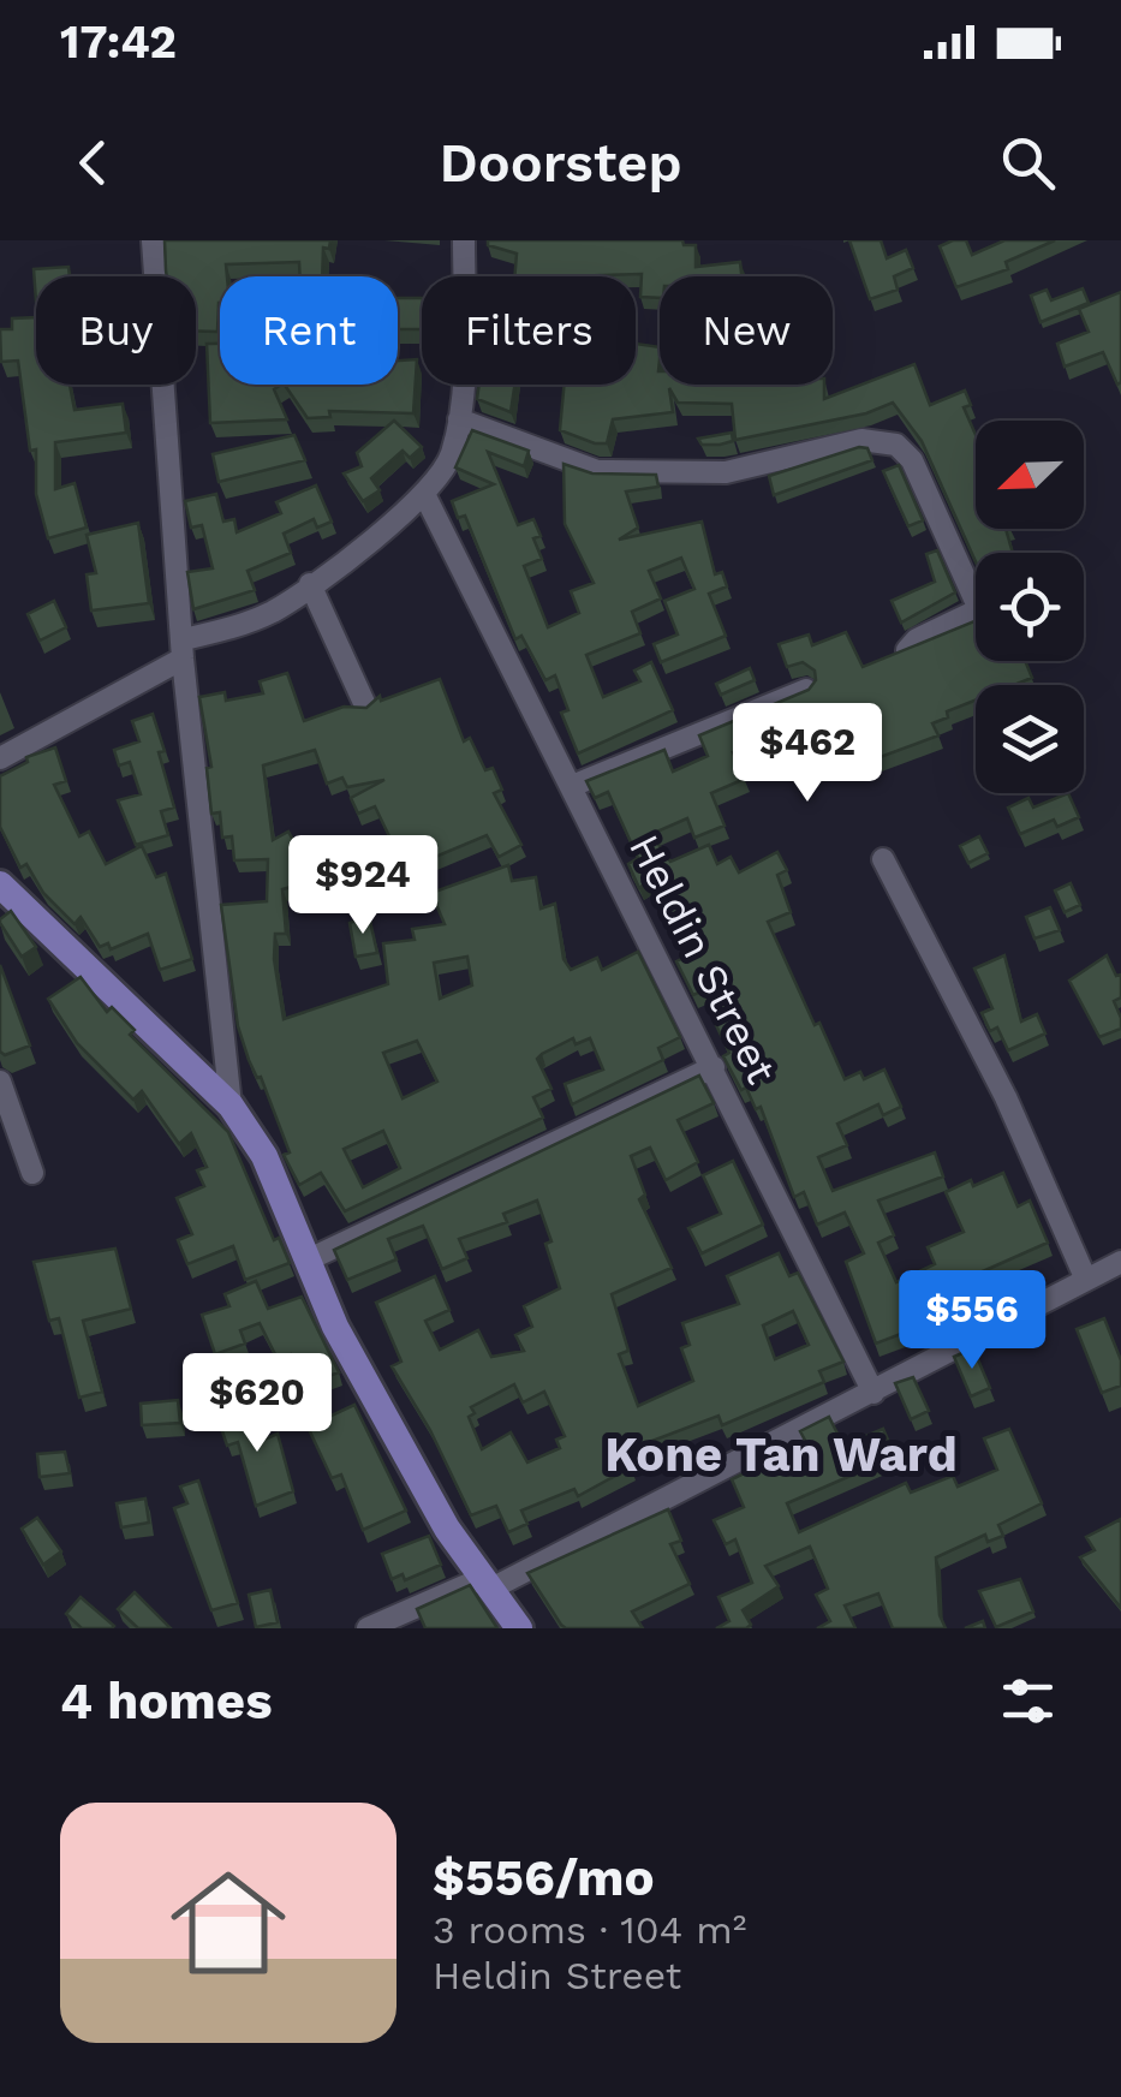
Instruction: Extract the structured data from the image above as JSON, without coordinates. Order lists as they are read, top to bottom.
{
  "streets": {
    "street": ["Heldin Street"]
  },
  "districts": ["Kone Tan Ward"],
  "north": "bottom left",
  "page": {
    "status": "17:42",
    "header": "Doorstep",
    "chip": [
      "Buy",
      "Rent",
      "Filters",
      "New"
    ],
    "price": [
      "$462",
      "$924",
      "$556",
      "$620"
    ],
    "heading": "4 homes",
    "list": [
      {
        "name": "$556/mo",
        "note": "3 rooms · 104 m² · Heldin Street"
      }
    ]
  }
}
